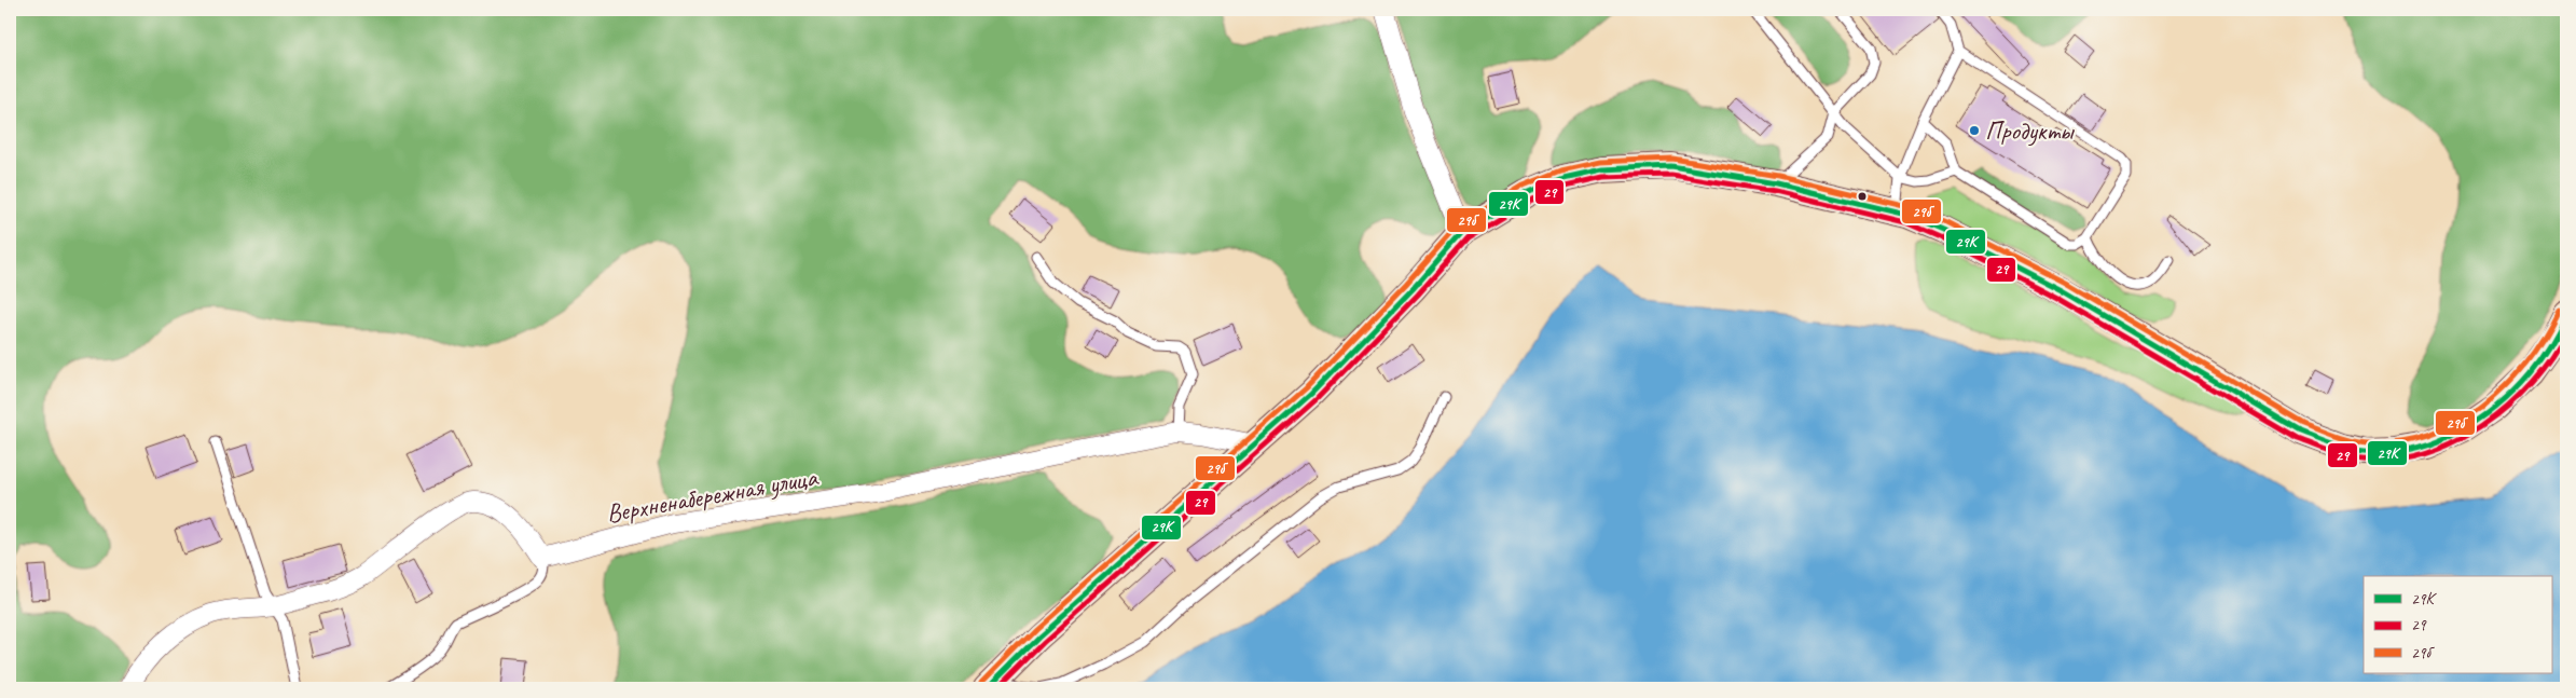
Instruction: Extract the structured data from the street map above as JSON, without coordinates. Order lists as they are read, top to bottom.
{
  "streets": {
    "street": ["Верхненабережная улица"]
  },
  "places": ["Продукты"],
  "lines": ["transit line 29б", "transit line 29К", "transit line 29"],
  "legend": ["29К", "29", "29б"]
}
